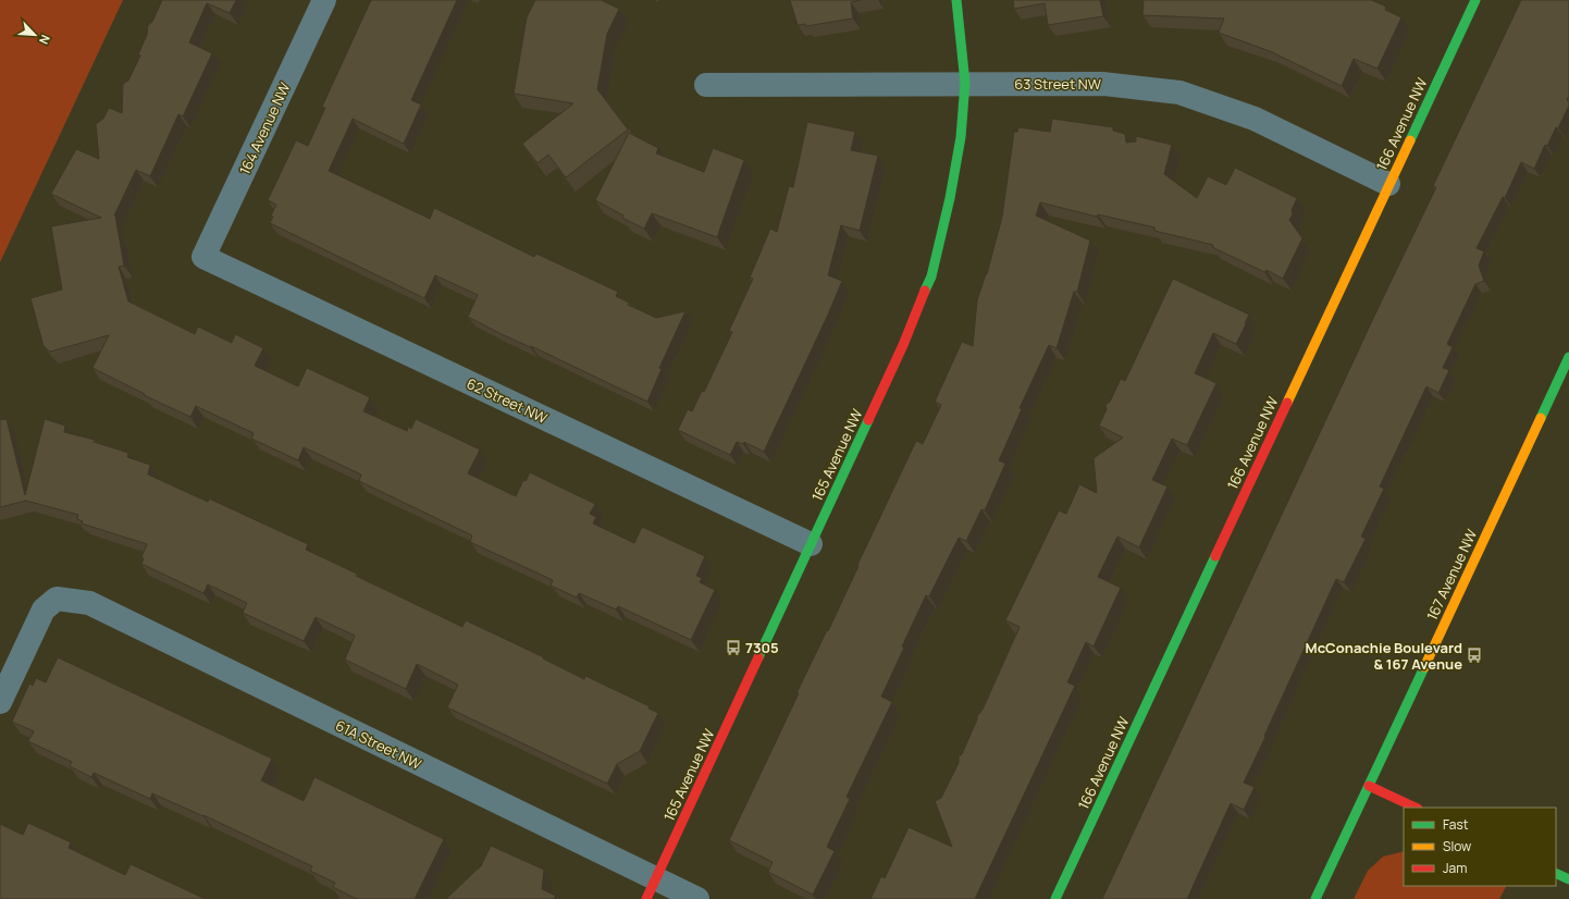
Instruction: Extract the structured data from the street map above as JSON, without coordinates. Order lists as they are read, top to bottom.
{
  "streets": {
    "street": [
      "63 Street NW",
      "166 Avenue NW",
      "164 Avenue NW",
      "62 Street NW",
      "165 Avenue NW",
      "167 Avenue NW",
      "61A Street NW"
    ]
  },
  "crossings": [
    ["63 Street NW", "166 Avenue NW"],
    ["63 Street NW", "165 Avenue NW"],
    ["164 Avenue NW", "62 Street NW"],
    ["62 Street NW", "165 Avenue NW"],
    ["165 Avenue NW", "61A Street NW"]
  ],
  "places": {
    "bus stop": ["7305", "McConachie Boulevard & 167 Avenue"]
  },
  "legend": ["Fast", "Slow", "Jam"],
  "north": "bottom right"
}
